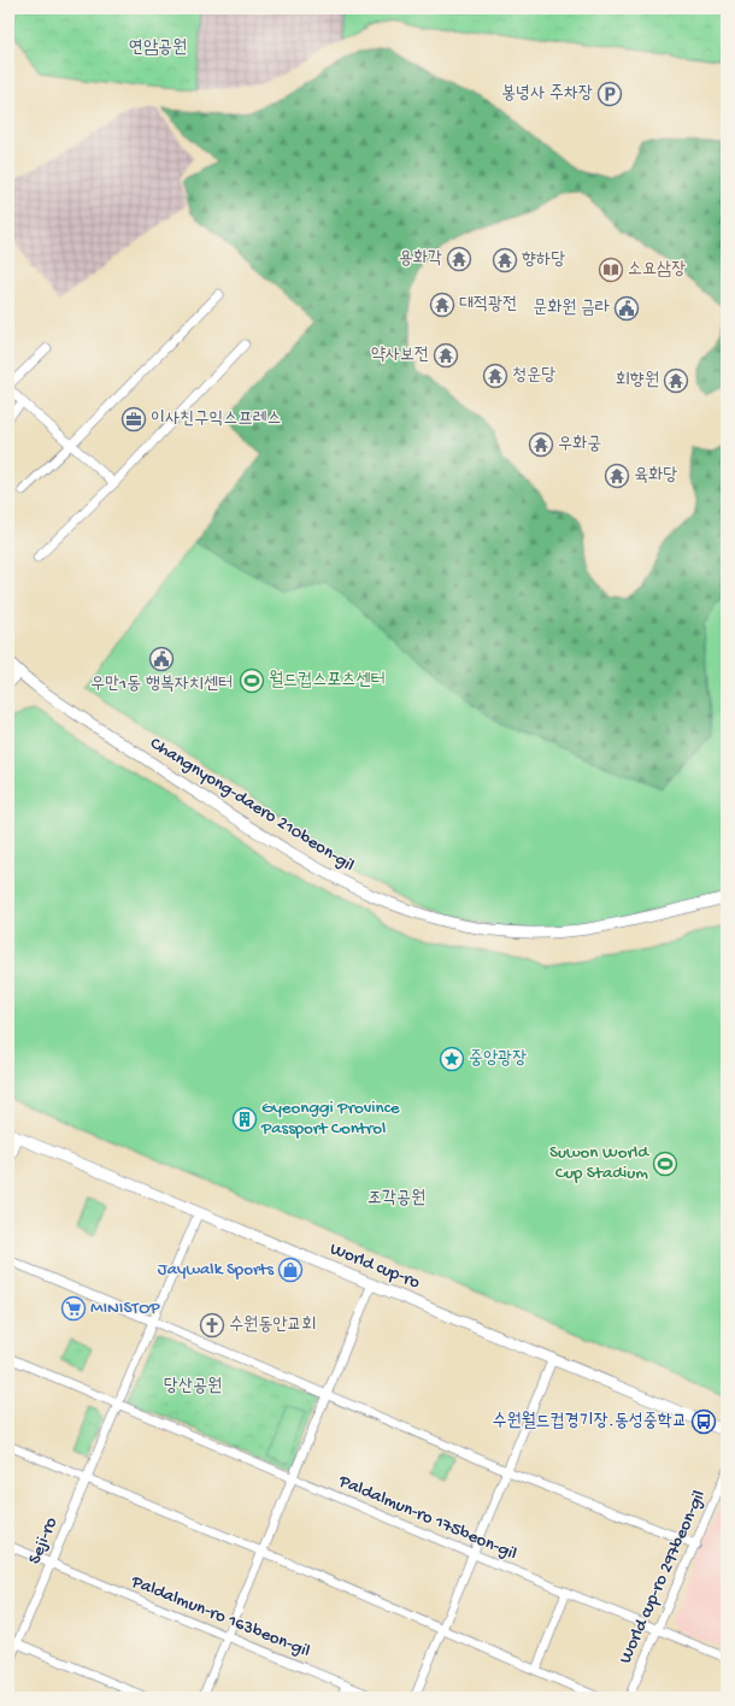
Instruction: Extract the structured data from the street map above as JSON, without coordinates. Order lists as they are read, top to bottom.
{
  "streets": {
    "street": [
      "Changnyong-daero 210beon-gil",
      "World cup-ro",
      "Paldalmun-ro 175beon-gil",
      "Seji-ro",
      "World cup-ro 297beon-gil",
      "Paldalmun-ro 163beon-gil"
    ]
  },
  "crossings": [
    ["World cup-ro", "Seji-ro"],
    ["Paldalmun-ro 175beon-gil", "Seji-ro"],
    ["Paldalmun-ro 175beon-gil", "World cup-ro 297beon-gil"],
    ["Seji-ro", "Paldalmun-ro 163beon-gil"]
  ],
  "parks": ["연암공원", "조각공원", "당산공원"],
  "places": {
    "parking": ["봉녕사 주차장"],
    "temple": [
      "용화각",
      "향하당",
      "대적광전",
      "약사보전",
      "청운당",
      "회향원",
      "우화궁",
      "육화당"
    ],
    "library": ["소요삼장"],
    "public building": ["문화원 금라", "우만1동 행복자치센터"],
    "office": ["이사친구익스프레스"],
    "sports": ["월드컵스포츠센터", "Suwon World Cup Stadium"],
    "place": ["중앙광장"],
    "building": ["Gyeonggi Province Passport Control"],
    "shop": ["Jaywalk Sports"],
    "supermarket": ["MINISTOP"],
    "church": ["수원동안교회"],
    "bus stop": ["수원월드컵경기장.동성중학교"]
  }
}
